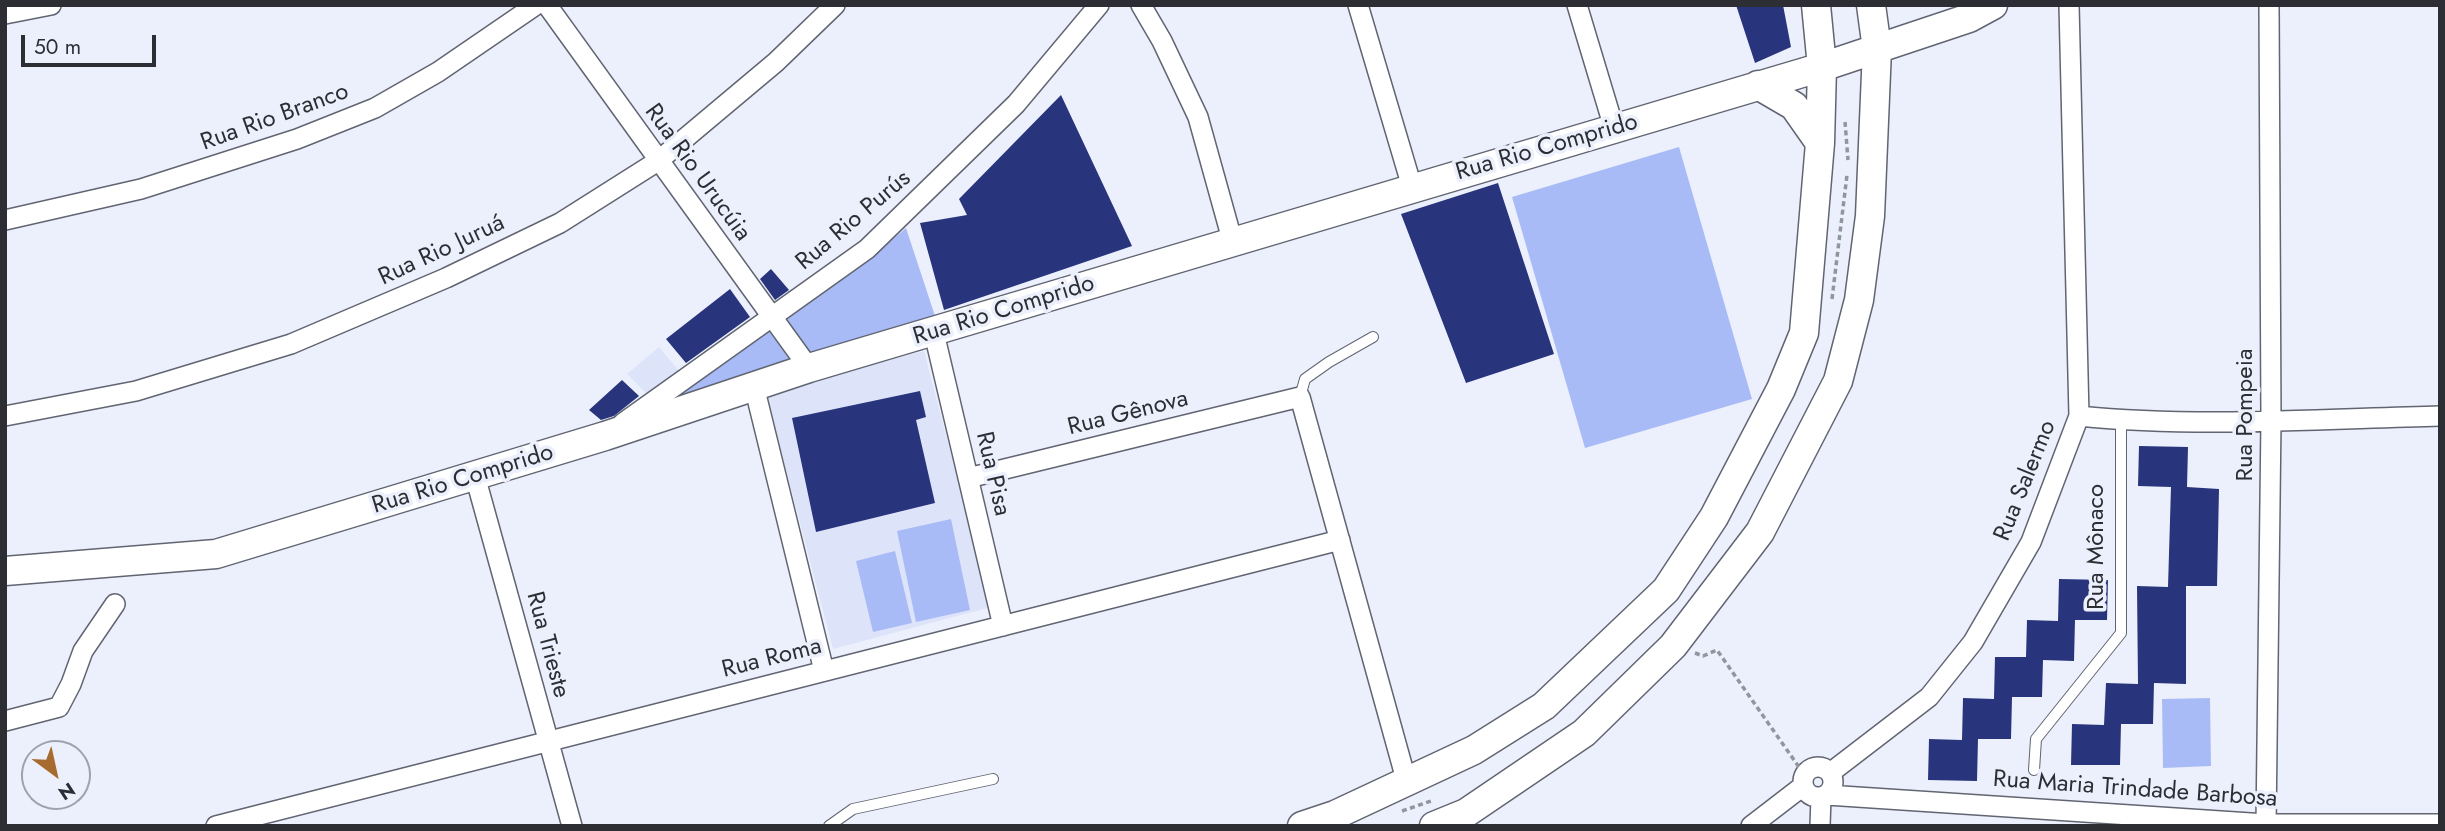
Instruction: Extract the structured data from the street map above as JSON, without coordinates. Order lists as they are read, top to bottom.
{
  "streets": {
    "street": [
      "Rua Rio Branco",
      "Rua Rio Comprido",
      "Rua Rio Urucúia",
      "Rua Rio Purús",
      "Rua Rio Juruá",
      "Rua Gênova",
      "Rua Pompeia",
      "Rua Pisa",
      "Rua Salermo",
      "Rua Trieste",
      "Rua Roma",
      "Rua Maria Trindade Barbosa"
    ],
    "lane": ["Rua Mônaco"]
  },
  "crossings": [
    ["Rua Rio Comprido", "Rua Rio Urucúia"],
    ["Rua Rio Comprido", "Rua Rio Purús"],
    ["Rua Rio Comprido", "Rua Pisa"],
    ["Rua Rio Comprido", "Rua Trieste"],
    ["Rua Rio Urucúia", "Rua Rio Purús"],
    ["Rua Rio Urucúia", "Rua Rio Juruá"],
    ["Rua Gênova", "Rua Pisa"],
    ["Rua Pompeia", "Rua Maria Trindade Barbosa"],
    ["Rua Pisa", "Rua Roma"],
    ["Rua Salermo", "Rua Maria Trindade Barbosa"],
    ["Rua Trieste", "Rua Roma"]
  ],
  "scale_bar": "50 m",
  "north": "bottom right"
}
